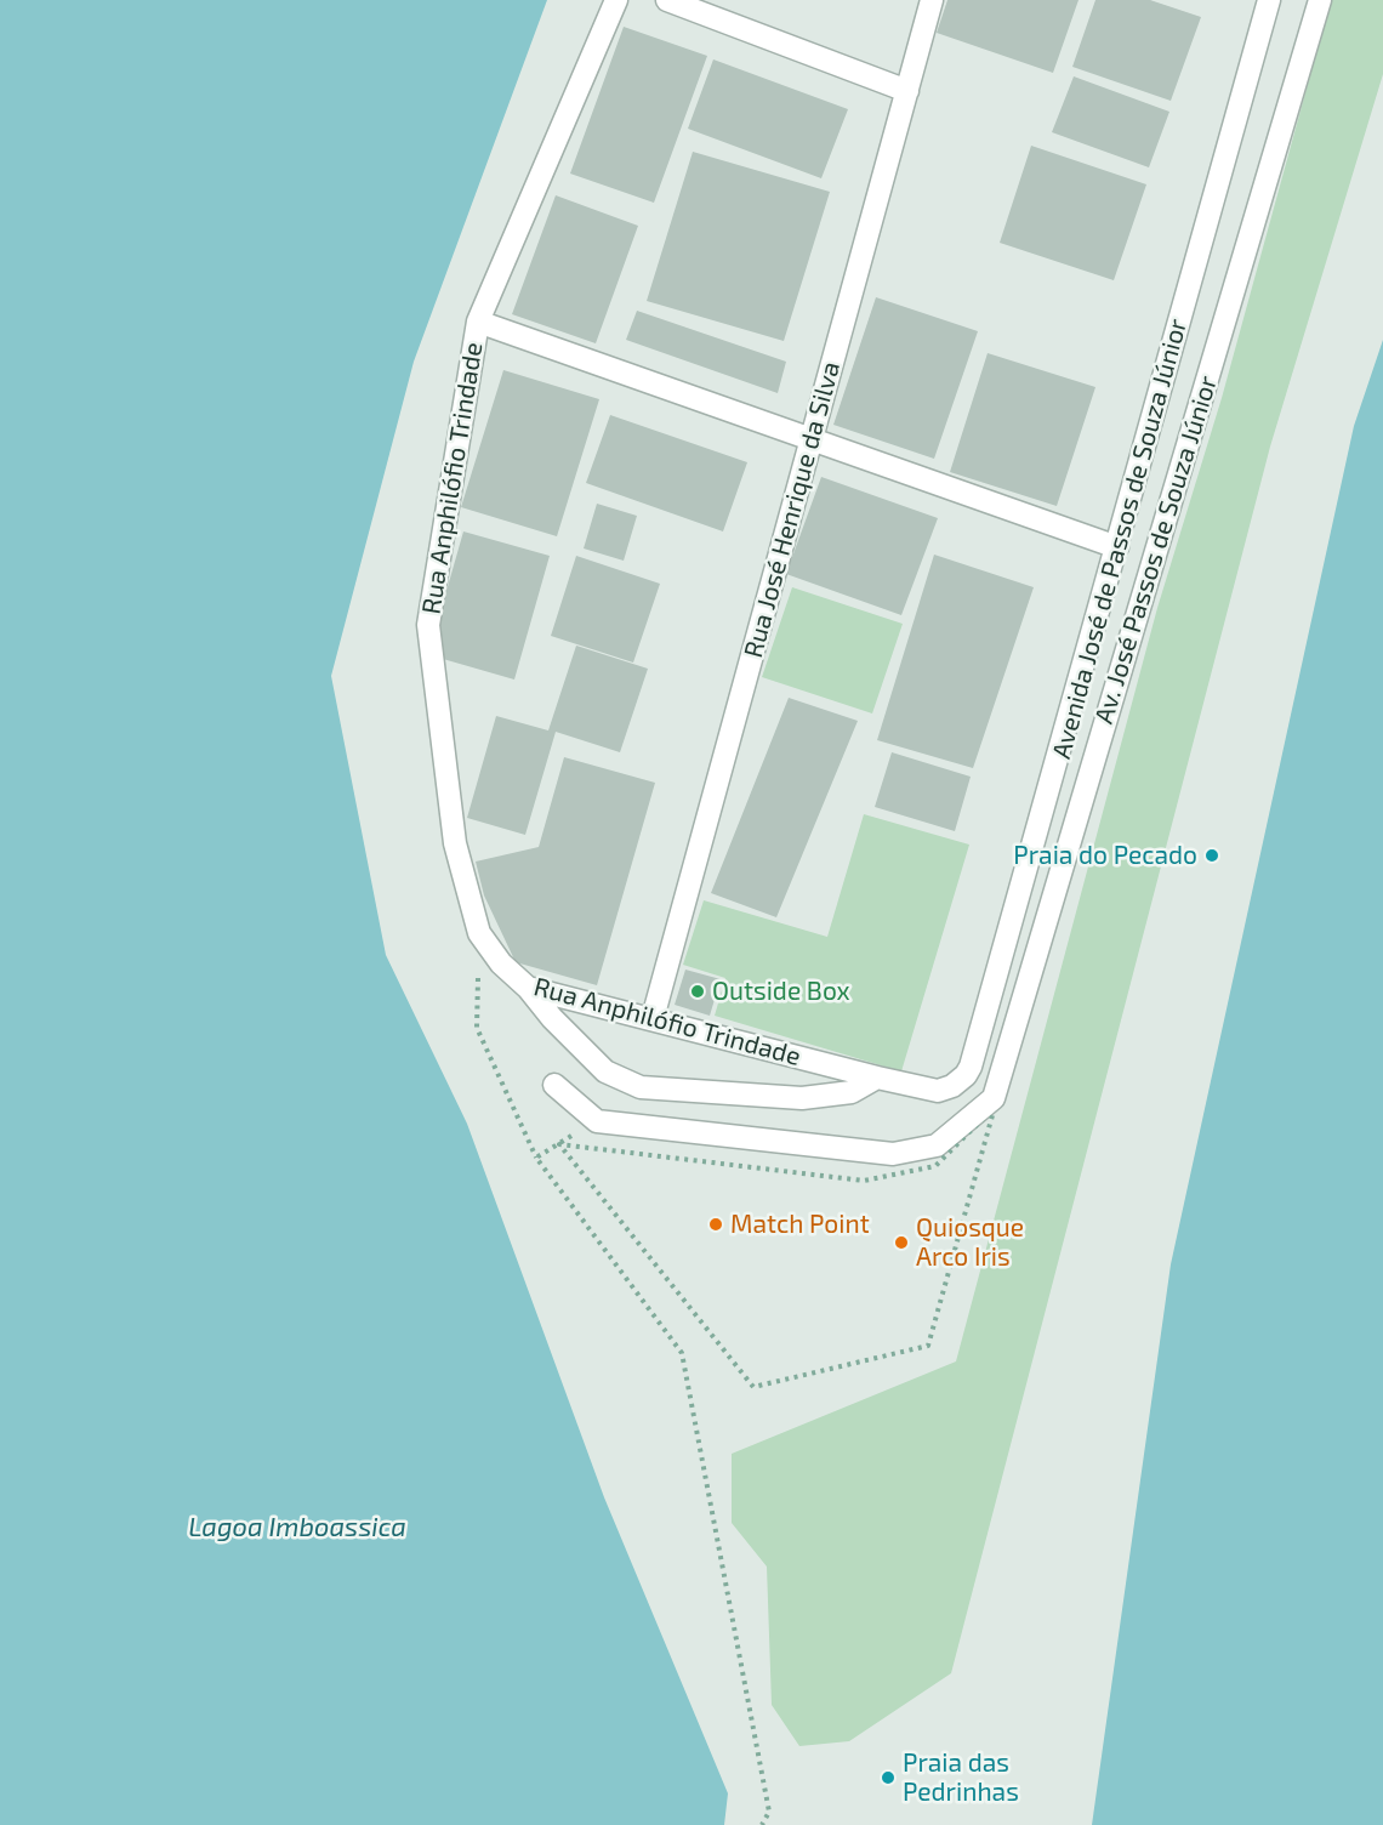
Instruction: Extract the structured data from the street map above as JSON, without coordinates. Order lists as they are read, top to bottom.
{
  "streets": {
    "street": [
      "Rua Anphilófio Trindade",
      "Rua José Henrique da Silva",
      "Avenida José de Passos de Souza Júnior",
      "Av. José Passos de Souza Júnior"
    ]
  },
  "crossings": [
    ["Rua Anphilófio Trindade", "Rua José Henrique da Silva"],
    ["Rua Anphilófio Trindade", "Avenida José de Passos de Souza Júnior"]
  ],
  "water": ["Lagoa Imboassica"],
  "places": [
    "Praia do Pecado",
    "Outside Box",
    "Match Point",
    "Quiosque Arco Iris",
    "Praia das Pedrinhas"
  ]
}
